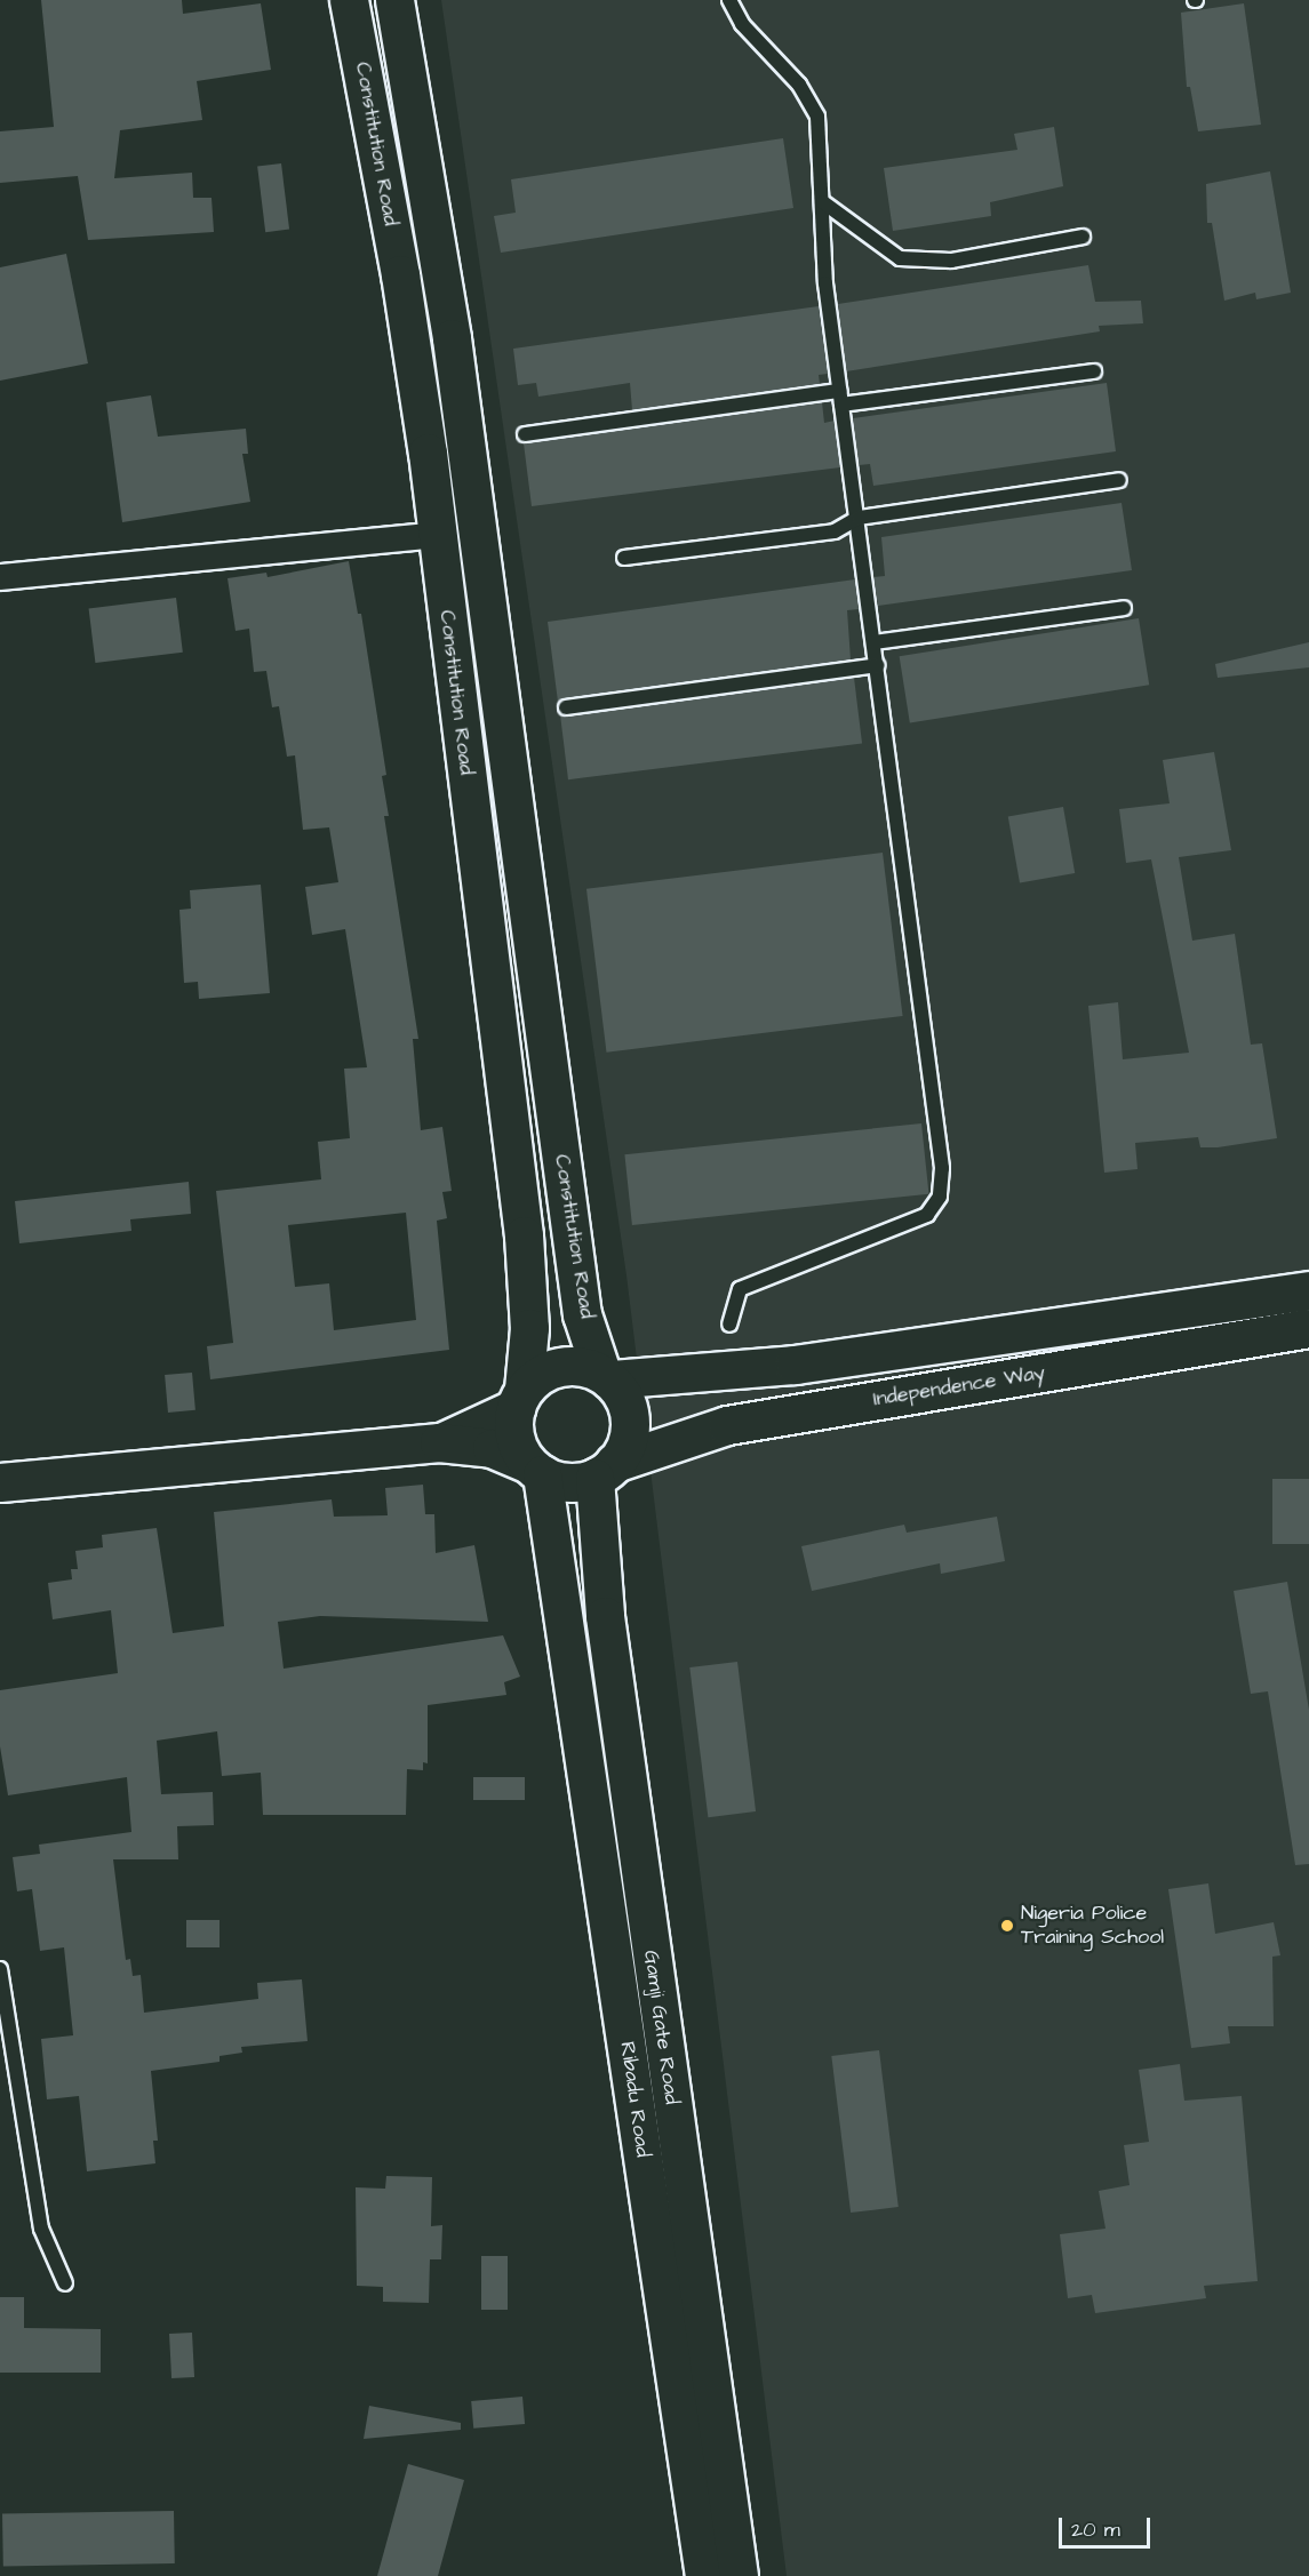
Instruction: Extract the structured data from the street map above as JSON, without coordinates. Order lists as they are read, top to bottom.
{
  "streets": {
    "main road": [
      "Constitution Road",
      "Independence Way",
      "Gamji Gate Road",
      "Ribadu Road"
    ]
  },
  "crossings": [
    ["Constitution Road", "Independence Way"],
    ["Constitution Road", "Gamji Gate Road"],
    ["Constitution Road", "Ribadu Road"],
    ["Independence Way", "Gamji Gate Road"],
    ["Independence Way", "Ribadu Road"],
    ["Gamji Gate Road", "Ribadu Road"]
  ],
  "places": ["Nigeria Police Training School"],
  "scale_bar": "20 m"
}
